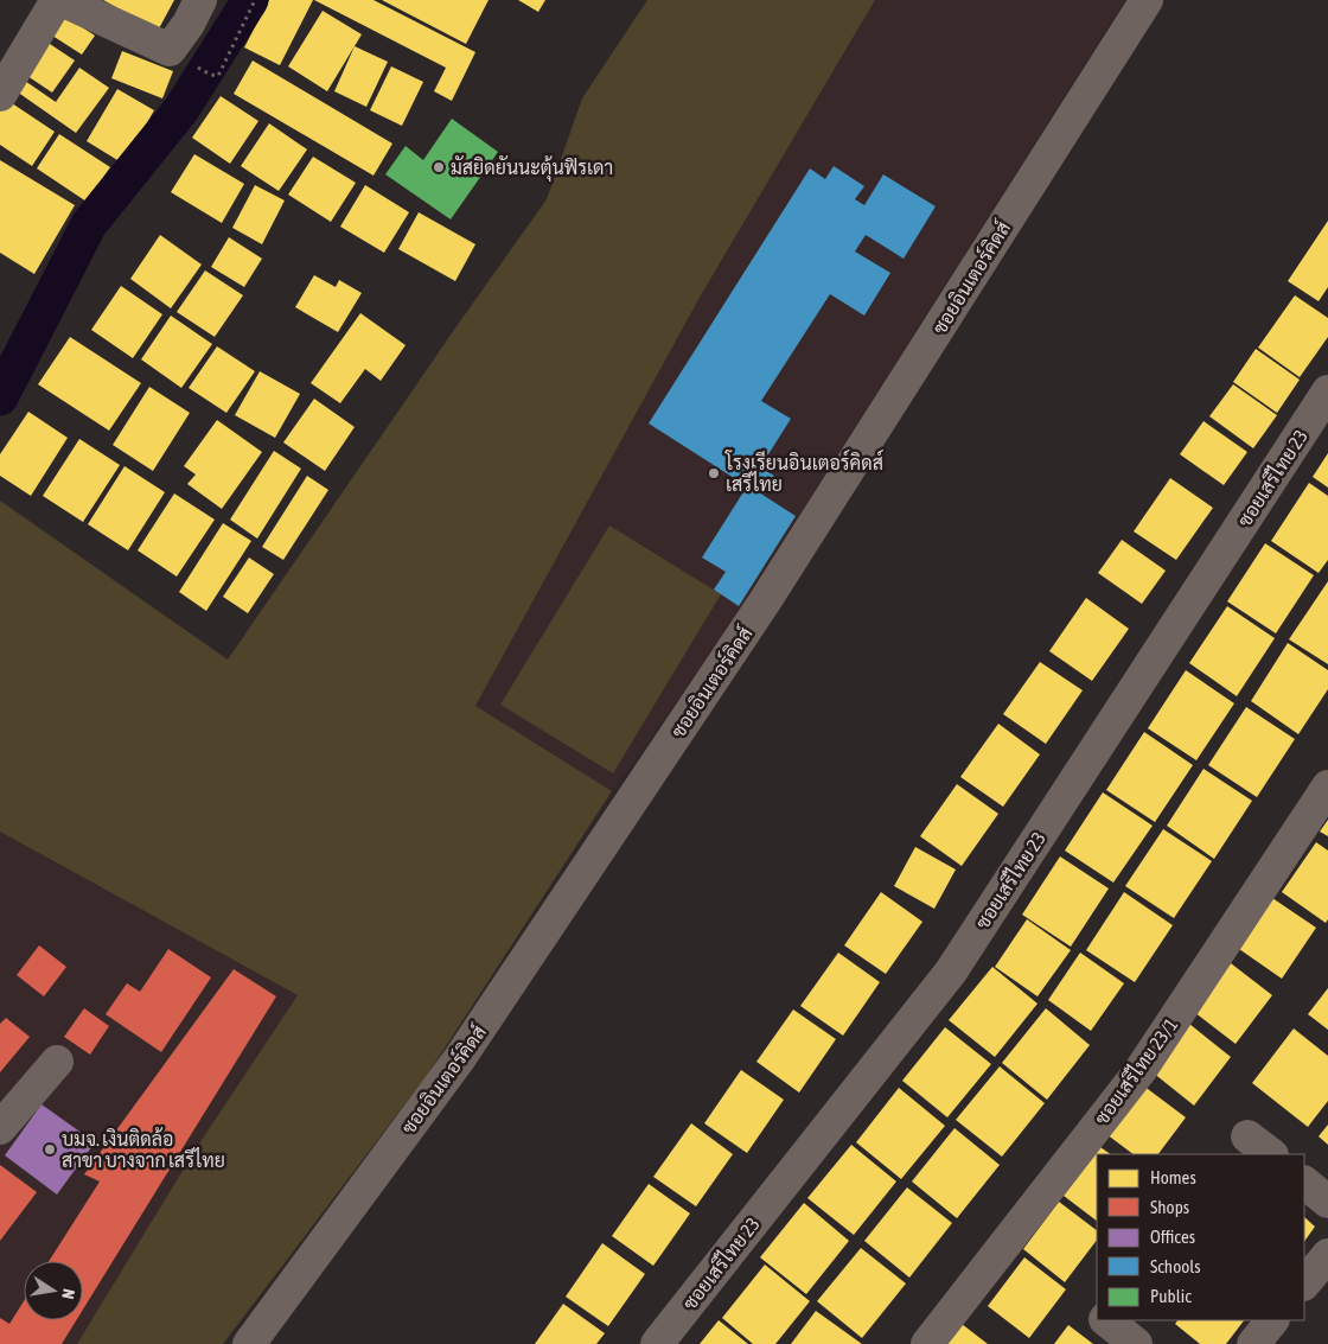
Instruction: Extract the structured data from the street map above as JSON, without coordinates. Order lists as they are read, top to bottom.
{
  "streets": {
    "street": ["ซอยอินเตอร์คิดส์", "ซอยเสรีไทย 23", "ซอยเสรีไทย 23/1"]
  },
  "places": ["มัสยิดยันนะตุ้นฟิรเดา", "โรงเรียนอินเตอร์คิดส์ เสรีไทย", "บมจ. เงินติดล้อ สาขา บางจาก เสรีไทย"],
  "legend": [
    "Homes",
    "Shops",
    "Offices",
    "Schools",
    "Public"
  ],
  "north": "right"
}
